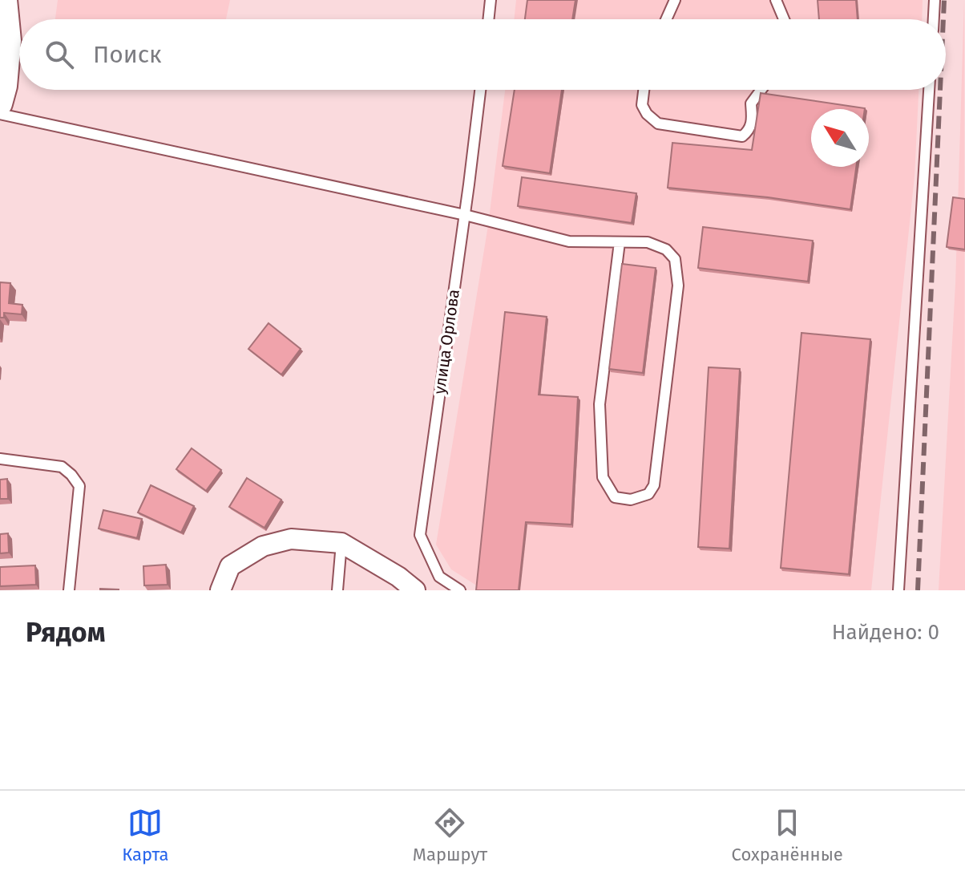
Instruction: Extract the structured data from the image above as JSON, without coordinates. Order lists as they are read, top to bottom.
{
  "streets": {
    "lane": ["улица Орлова"]
  },
  "north": "top left",
  "page": {
    "search": "Поиск",
    "heading": ["Рядом", "Найдено: 0"],
    "nav": ["Карта", "Маршрут", "Сохранённые"]
  }
}
